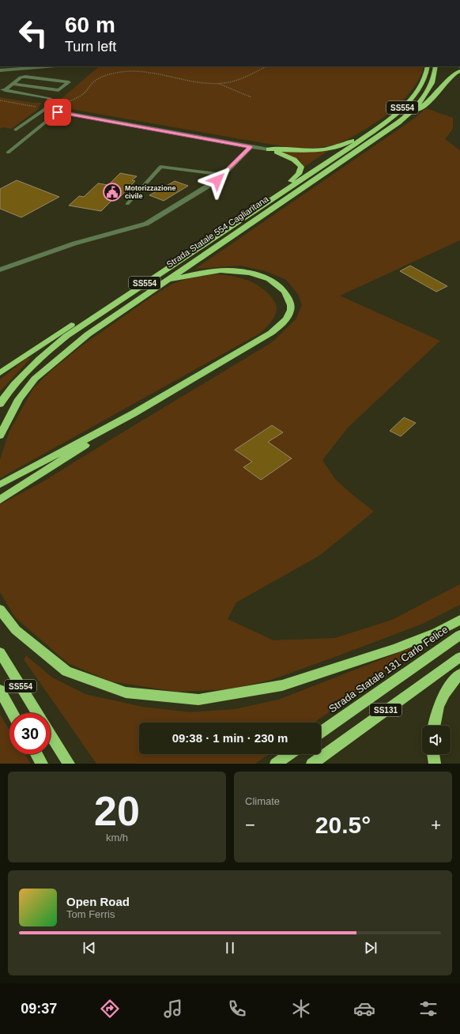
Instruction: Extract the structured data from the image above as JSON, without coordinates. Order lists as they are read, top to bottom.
{
  "streets": {
    "highway": [
      "SS554",
      "Strada Statale 554 Cagliaritana",
      "Strada Statale 131 Carlo Felice",
      "SS131"
    ]
  },
  "places": {
    "public building": ["Motorizzazione civile"]
  },
  "page": {
    "turn": ["60 m", "Turn left"],
    "limit": "30",
    "trip": "09:38 · 1 min · 230 m",
    "tile": [
      ["20", "km/h"],
      "Climate"
    ],
    "heat": ["−", "20.5°", "+"],
    "song": ["Open Road", "Tom Ferris"],
    "tabs": "09:37"
  }
}
